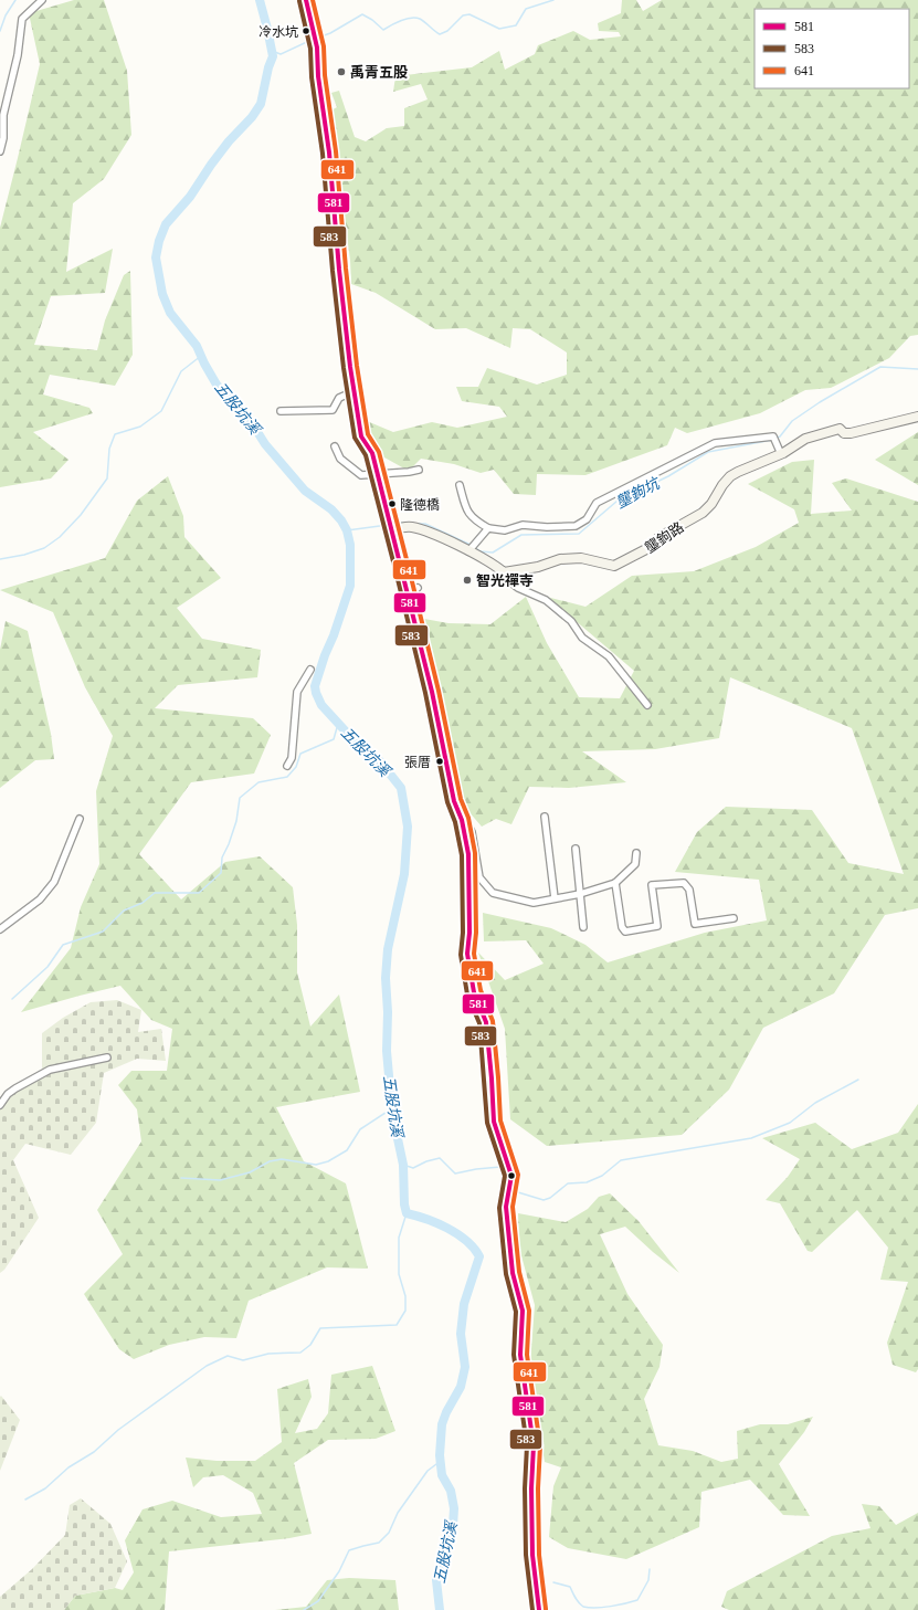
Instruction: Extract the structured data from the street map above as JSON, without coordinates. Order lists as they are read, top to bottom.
{
  "streets": {
    "main road": ["壟鉤路"]
  },
  "water": ["五股坑溪", "壟鉤坑"],
  "places": [
    "冷水坑",
    "禹青五股",
    "隆德橋",
    "智光禪寺",
    "張厝"
  ],
  "lines": ["transit line 581", "transit line 641", "transit line 583"],
  "legend": ["581", "583", "641"]
}
